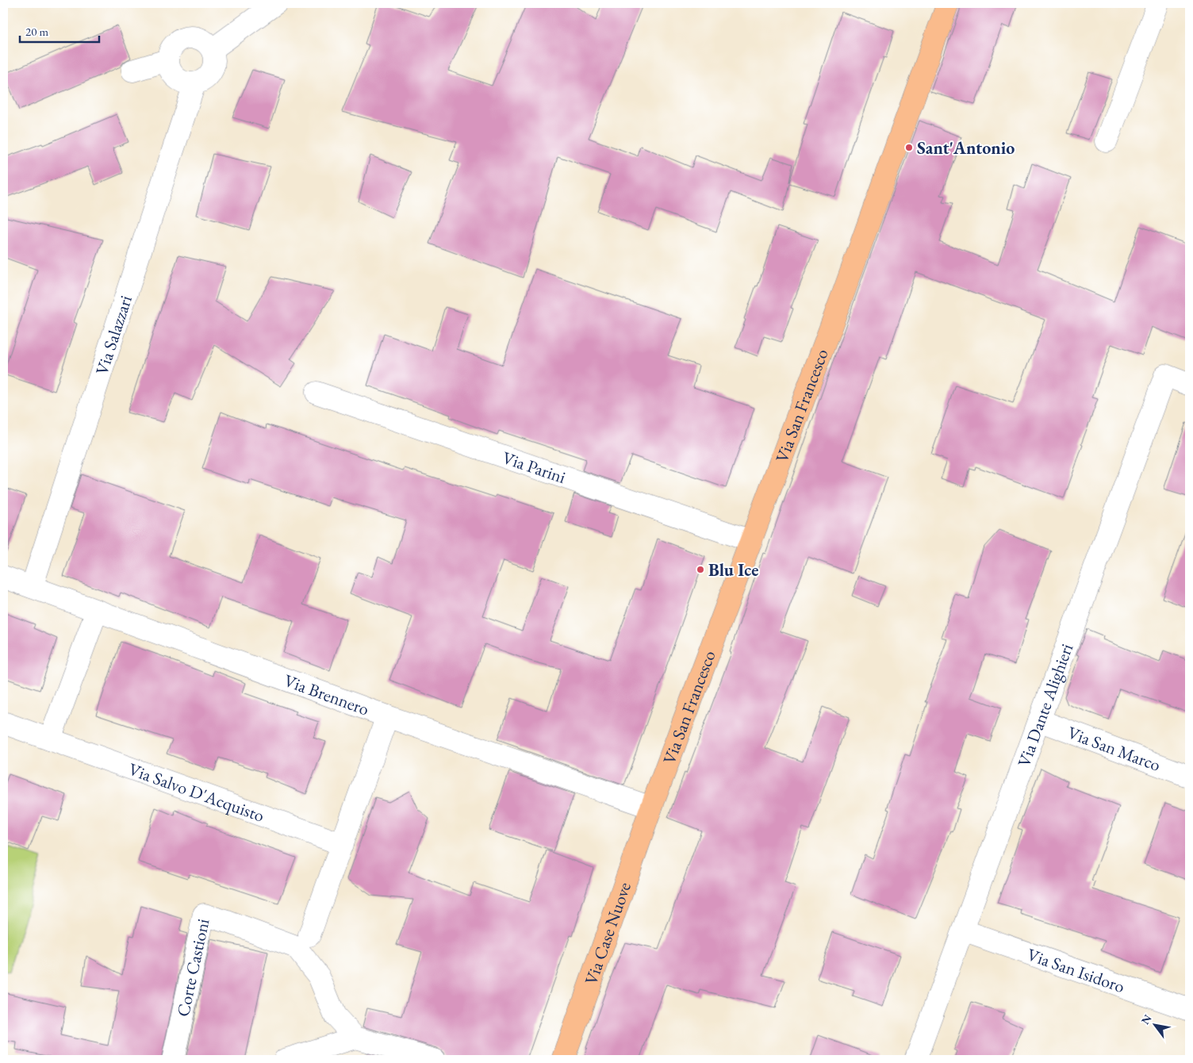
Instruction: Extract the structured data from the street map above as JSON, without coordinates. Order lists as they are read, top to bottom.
{
  "streets": {
    "main road": ["Via San Francesco", "Via Case Nuove"],
    "street": [
      "Via Salazzari",
      "Via Parini",
      "Via Brennero",
      "Via Dante Alighieri",
      "Via San Marco",
      "Via Salvo D'Acquisto",
      "Corte Castioni",
      "Via San Isidoro"
    ]
  },
  "crossings": [
    ["Via Salazzari", "Via Brennero"],
    ["Via San Francesco", "Via Parini"],
    ["Via San Francesco", "Via Brennero"],
    ["Via San Francesco", "Via Case Nuove"],
    ["Via Brennero", "Via Case Nuove"],
    ["Via Dante Alighieri", "Via San Marco"],
    ["Via Dante Alighieri", "Via San Isidoro"]
  ],
  "places": ["Sant'Antonio", "Blu Ice"],
  "scale_bar": "20 m",
  "north": "top left"
}
